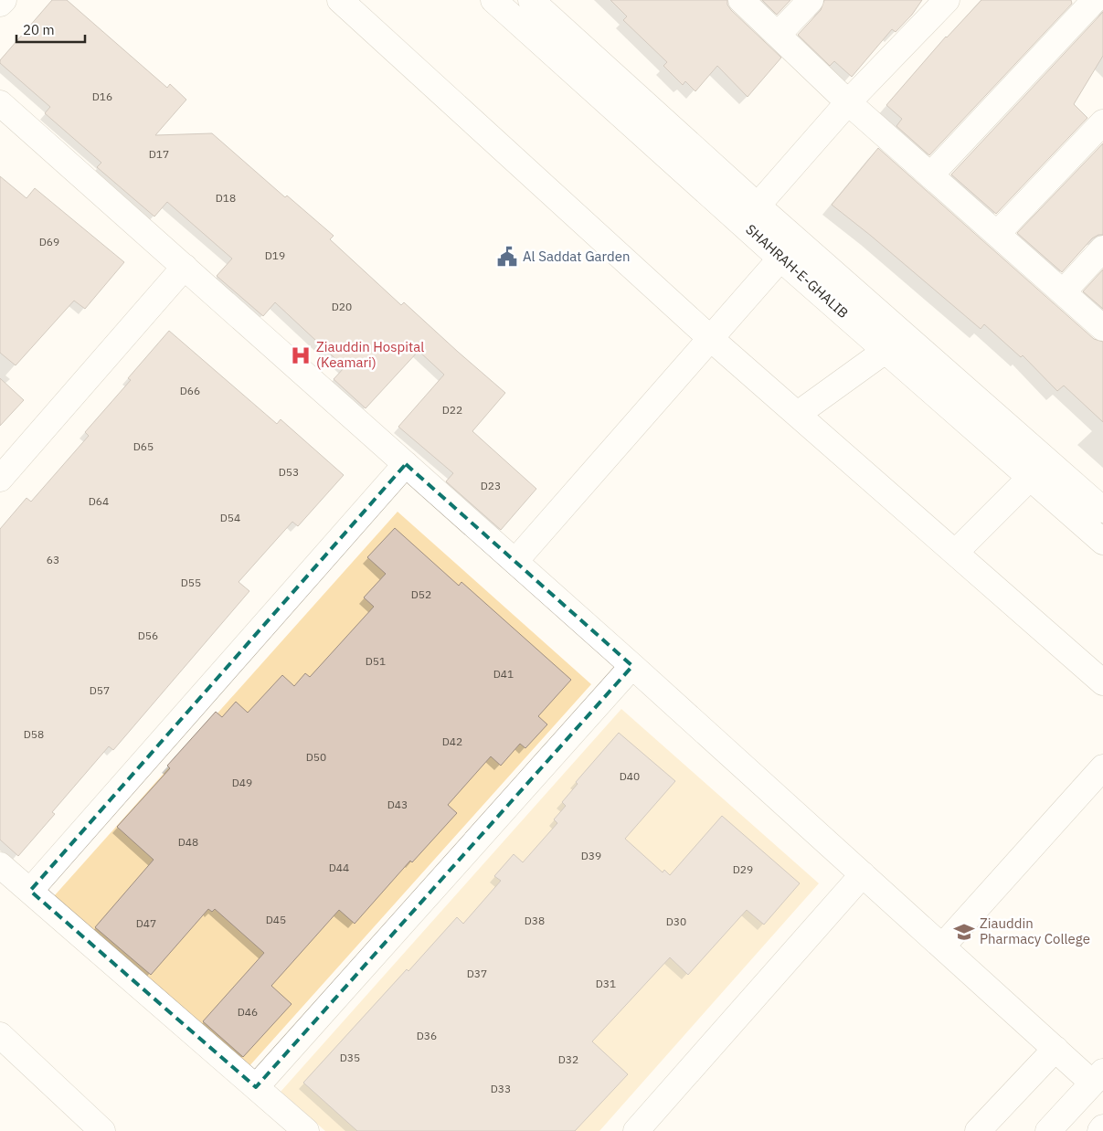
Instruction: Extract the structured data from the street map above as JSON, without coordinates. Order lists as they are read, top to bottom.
{
  "streets": {
    "street": ["SHAHRAH-E-GHALIB"]
  },
  "places": {
    "public building": ["Al Saddat Garden"],
    "hospital": ["Ziauddin Hospital (Keamari)"],
    "school or university": ["Ziauddin Pharmacy College"]
  },
  "house_numbers": [
    "D16",
    "D17",
    "D18",
    "D69",
    "D19",
    "D20",
    "D66",
    "D22",
    "D65",
    "D53",
    "D23",
    "D64",
    "D54",
    "63",
    "D55",
    "D52",
    "D56",
    "D51",
    "D41",
    "D57",
    "D58",
    "D42",
    "D50",
    "D40",
    "D49",
    "D43",
    "D48",
    "D39",
    "D44",
    "D29",
    "D45",
    "D38",
    "D30",
    "D47",
    "D37",
    "D31",
    "D46",
    "D36",
    "D35",
    "D32",
    "D33"
  ],
  "scale_bar": "20 m"
}
